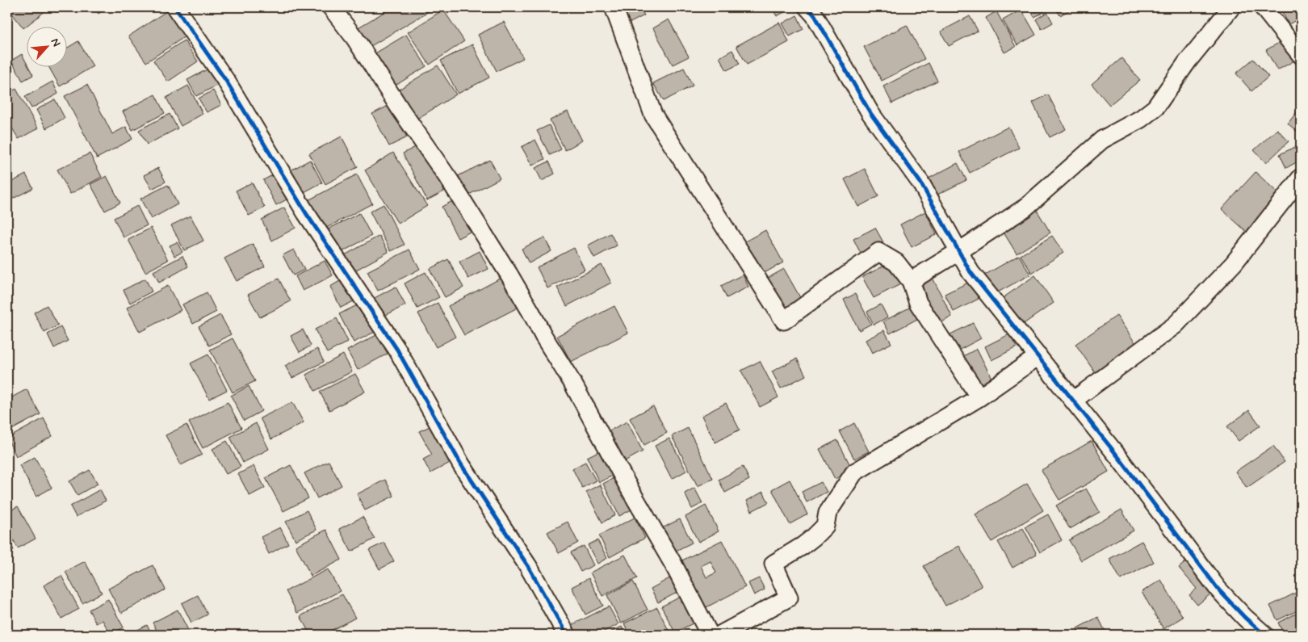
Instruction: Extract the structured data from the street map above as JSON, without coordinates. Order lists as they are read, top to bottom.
{
  "north": "top right"
}
